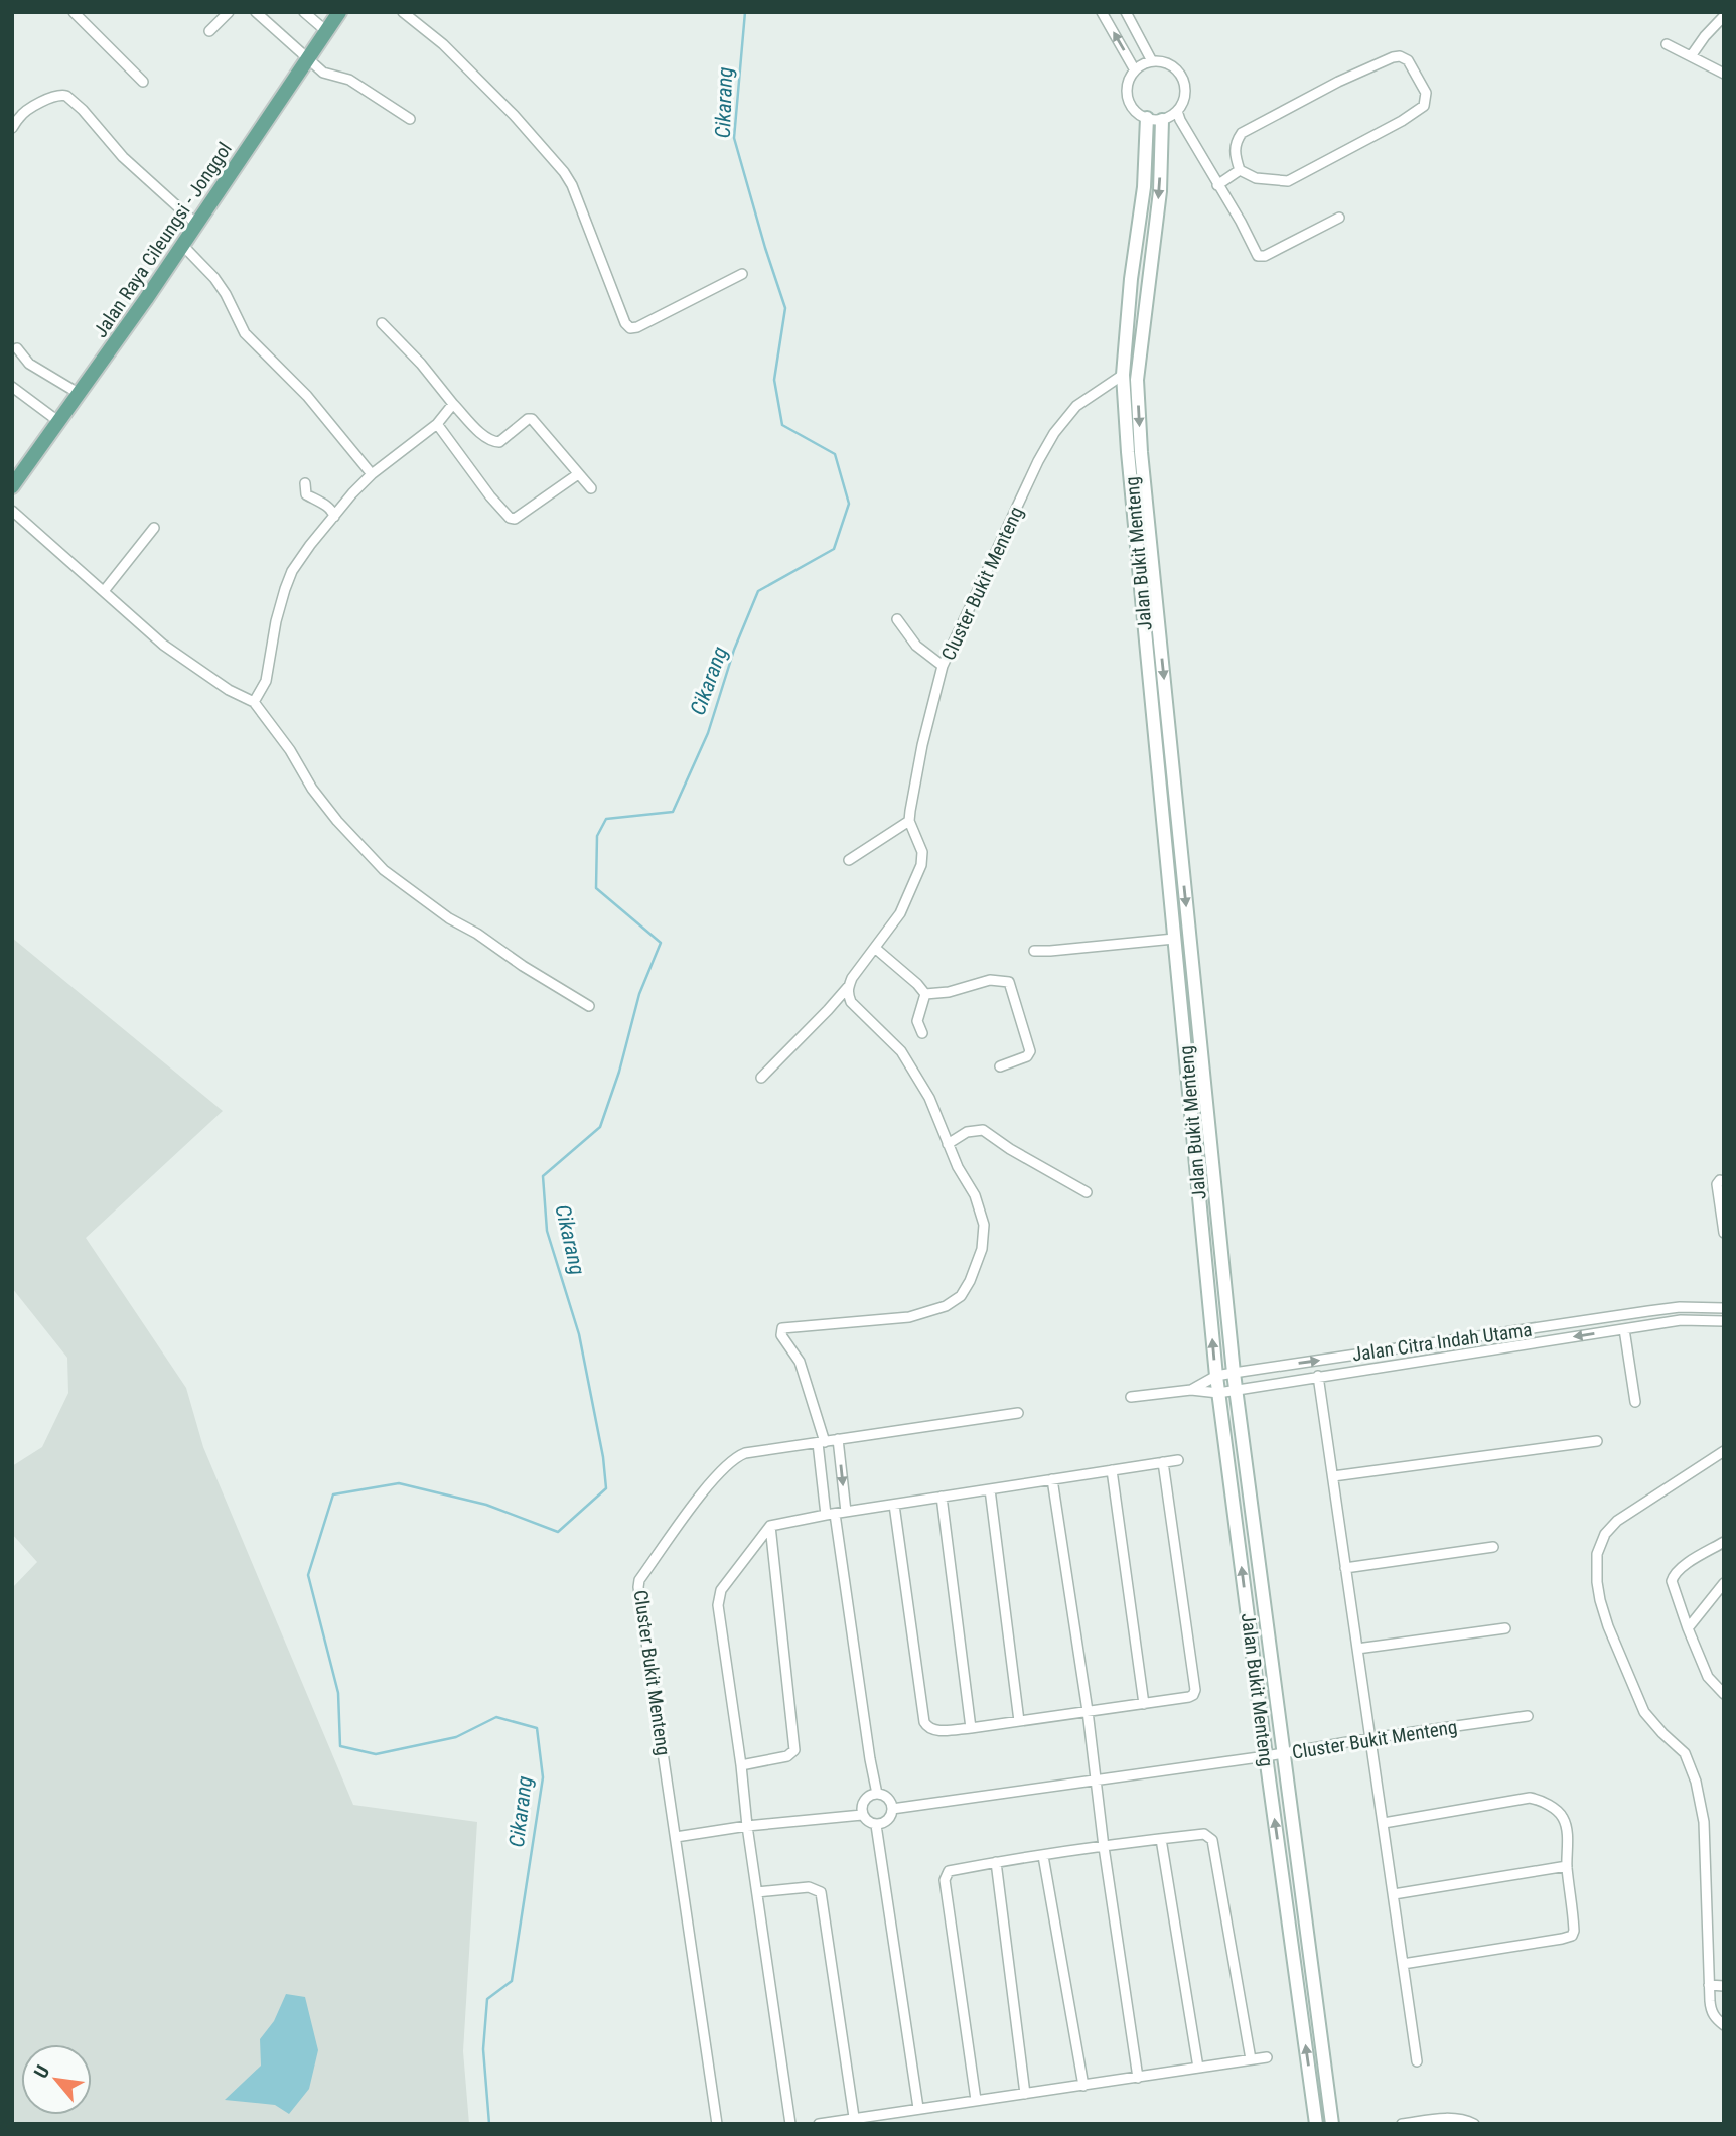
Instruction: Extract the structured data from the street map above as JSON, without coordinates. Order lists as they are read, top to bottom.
{
  "streets": {
    "main road": ["Jalan Raya Cileungsi - Jonggol"],
    "street": ["Jalan Bukit Menteng", "Cluster Bukit Menteng", "Jalan Citra Indah Utama"]
  },
  "crossings": [
    ["Jalan Bukit Menteng", "Cluster Bukit Menteng"],
    ["Jalan Bukit Menteng", "Jalan Citra Indah Utama"]
  ],
  "water": ["Cikarang"],
  "north": "top left"
}
